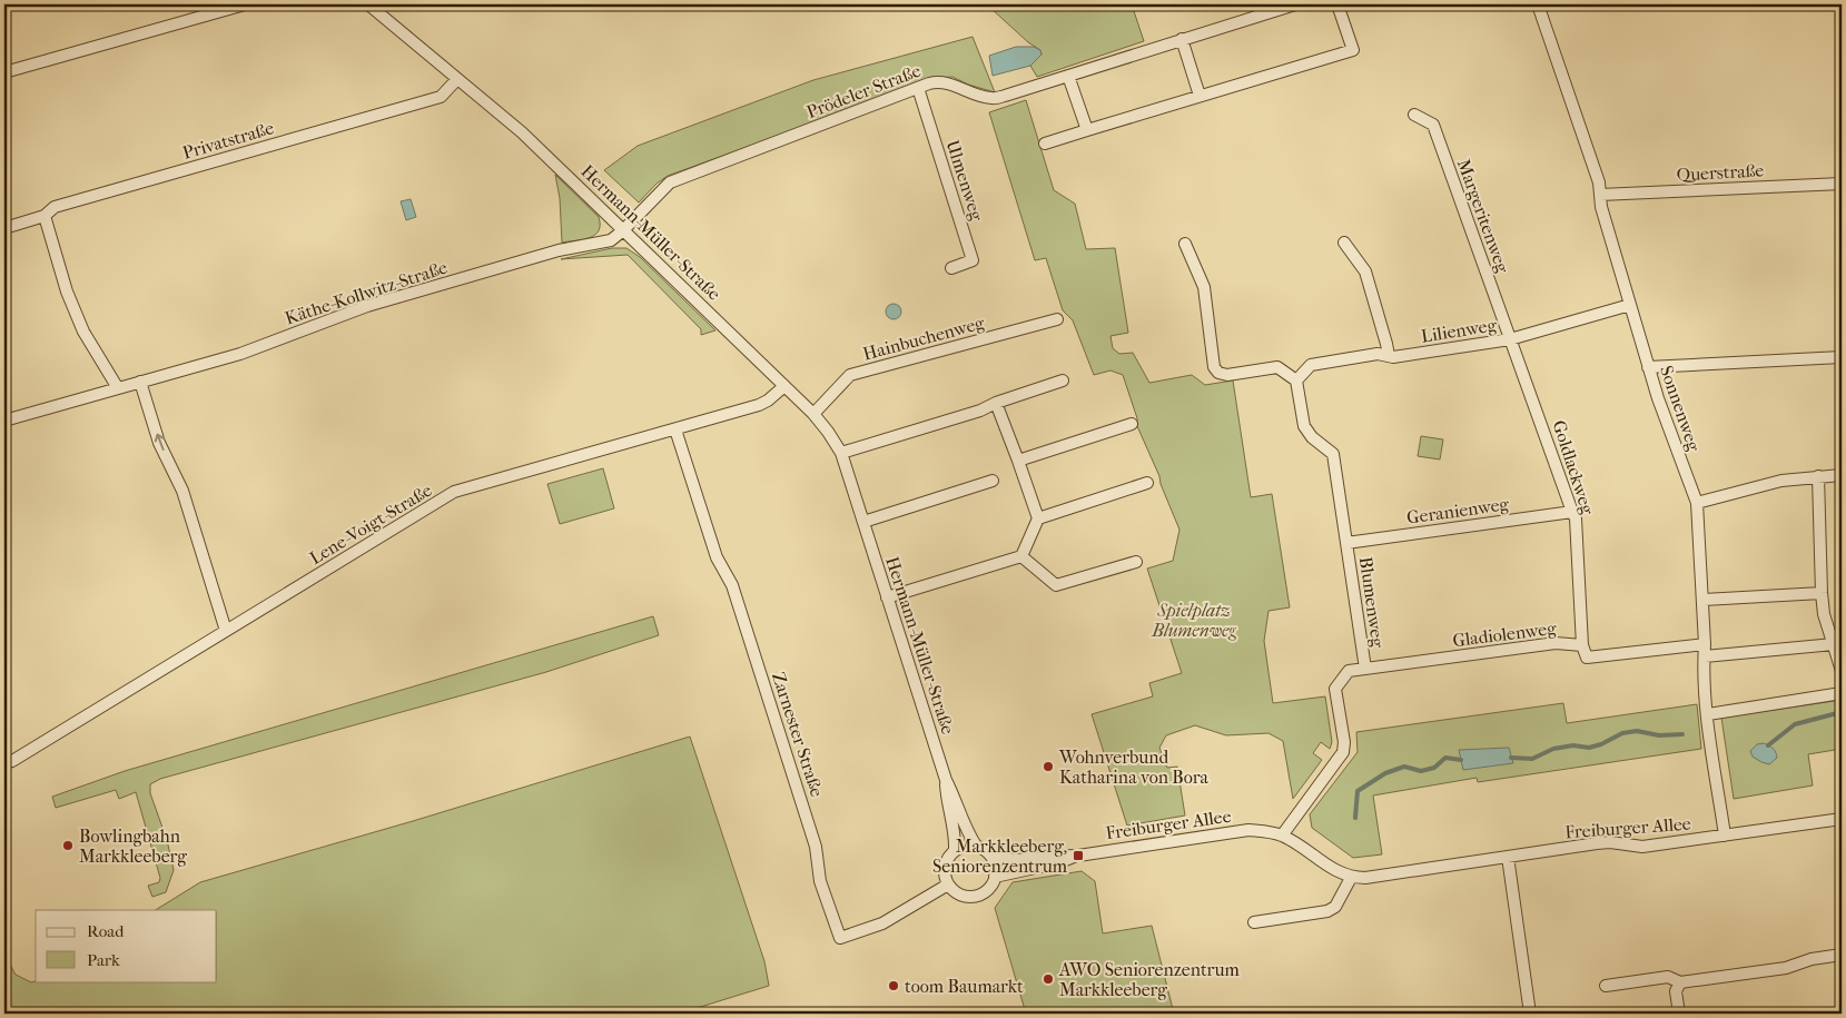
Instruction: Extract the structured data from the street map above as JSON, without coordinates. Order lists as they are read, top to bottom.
{
  "streets": {
    "street": [
      "Prödeler Straße",
      "Privatstraße",
      "Querstraße",
      "Ulmenweg",
      "Margeritenweg",
      "Hermann-Müller-Straße",
      "Käthe-Kollwitz-Straße",
      "Lilienweg",
      "Hainbuchenweg",
      "Sonnenweg",
      "Goldlackweg",
      "Geranienweg",
      "Lene-Voigt-Straße",
      "Blumenweg",
      "Gladiolenweg",
      "Zarnester Straße",
      "Freiburger Allee"
    ]
  },
  "crossings": [
    ["Prödeler Straße", "Ulmenweg"],
    ["Prödeler Straße", "Hermann-Müller-Straße"],
    ["Prödeler Straße", "Käthe-Kollwitz-Straße"],
    ["Privatstraße", "Hermann-Müller-Straße"],
    ["Querstraße", "Sonnenweg"],
    ["Margeritenweg", "Lilienweg"],
    ["Margeritenweg", "Goldlackweg"],
    ["Hermann-Müller-Straße", "Käthe-Kollwitz-Straße"],
    ["Hermann-Müller-Straße", "Hainbuchenweg"],
    ["Hermann-Müller-Straße", "Lene-Voigt-Straße"],
    ["Hermann-Müller-Straße", "Zarnester Straße"],
    ["Hermann-Müller-Straße", "Freiburger Allee"],
    ["Lilienweg", "Sonnenweg"],
    ["Lilienweg", "Goldlackweg"],
    ["Lilienweg", "Blumenweg"],
    ["Sonnenweg", "Gladiolenweg"],
    ["Sonnenweg", "Freiburger Allee"],
    ["Goldlackweg", "Geranienweg"],
    ["Goldlackweg", "Gladiolenweg"],
    ["Geranienweg", "Blumenweg"],
    ["Lene-Voigt-Straße", "Zarnester Straße"],
    ["Blumenweg", "Gladiolenweg"],
    ["Blumenweg", "Freiburger Allee"],
    ["Zarnester Straße", "Freiburger Allee"]
  ],
  "parks": ["Spielplatz Blumenweg"],
  "places": {
    "other": [
      "Wohnverbund Katharina von Bora",
      "Bowlingbahn Markkleeberg",
      "AWO Seniorenzentrum Markkleeberg",
      "toom Baumarkt"
    ],
    "transit": ["Markkleeberg, Seniorenzentrum"]
  },
  "legend": ["Road", "Park"]
}
